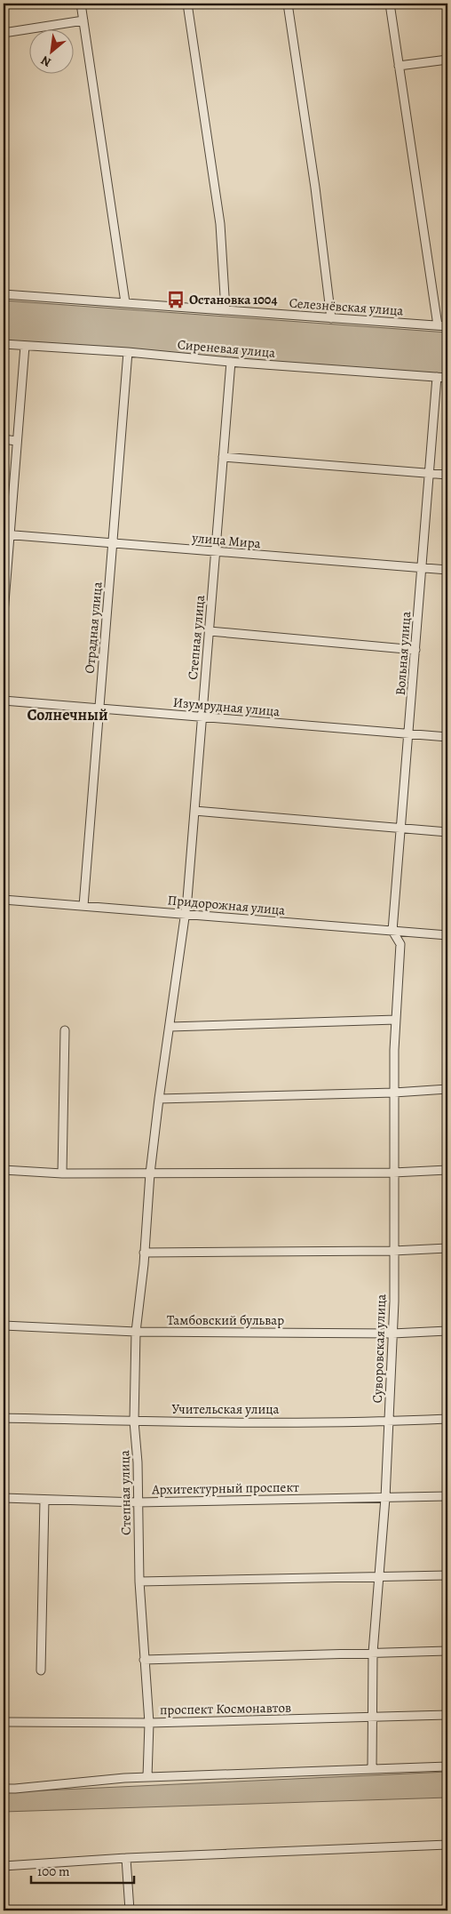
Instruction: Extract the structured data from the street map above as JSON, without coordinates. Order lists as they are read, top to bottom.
{
  "streets": {
    "street": [
      "Селезнёвская улица",
      "Сиреневая улица",
      "улица Мира",
      "Отрадная улица",
      "Степная улица",
      "Вольная улица",
      "Изумрудная улица",
      "Придорожная улица",
      "Тамбовский бульвар",
      "Суворовская улица",
      "Учительская улица",
      "Архитектурный проспект",
      "проспект Космонавтов"
    ]
  },
  "crossings": [
    ["Сиреневая улица", "Отрадная улица"],
    ["Сиреневая улица", "Степная улица"],
    ["Сиреневая улица", "Вольная улица"],
    ["улица Мира", "Отрадная улица"],
    ["улица Мира", "Степная улица"],
    ["улица Мира", "Вольная улица"],
    ["Отрадная улица", "Изумрудная улица"],
    ["Отрадная улица", "Придорожная улица"],
    ["Степная улица", "Изумрудная улица"],
    ["Степная улица", "Придорожная улица"],
    ["Степная улица", "Тамбовский бульвар"],
    ["Степная улица", "Учительская улица"],
    ["Степная улица", "Архитектурный проспект"],
    ["Степная улица", "проспект Космонавтов"],
    ["Вольная улица", "Изумрудная улица"],
    ["Вольная улица", "Придорожная улица"],
    ["Вольная улица", "Суворовская улица"],
    ["Придорожная улица", "Суворовская улица"],
    ["Тамбовский бульвар", "Суворовская улица"],
    ["Суворовская улица", "Учительская улица"],
    ["Суворовская улица", "Архитектурный проспект"],
    ["Суворовская улица", "проспект Космонавтов"]
  ],
  "districts": ["Солнечный"],
  "places": {
    "bus stop": ["Остановка 1004"]
  },
  "scale_bar": "100 m",
  "north": "bottom left"
}
